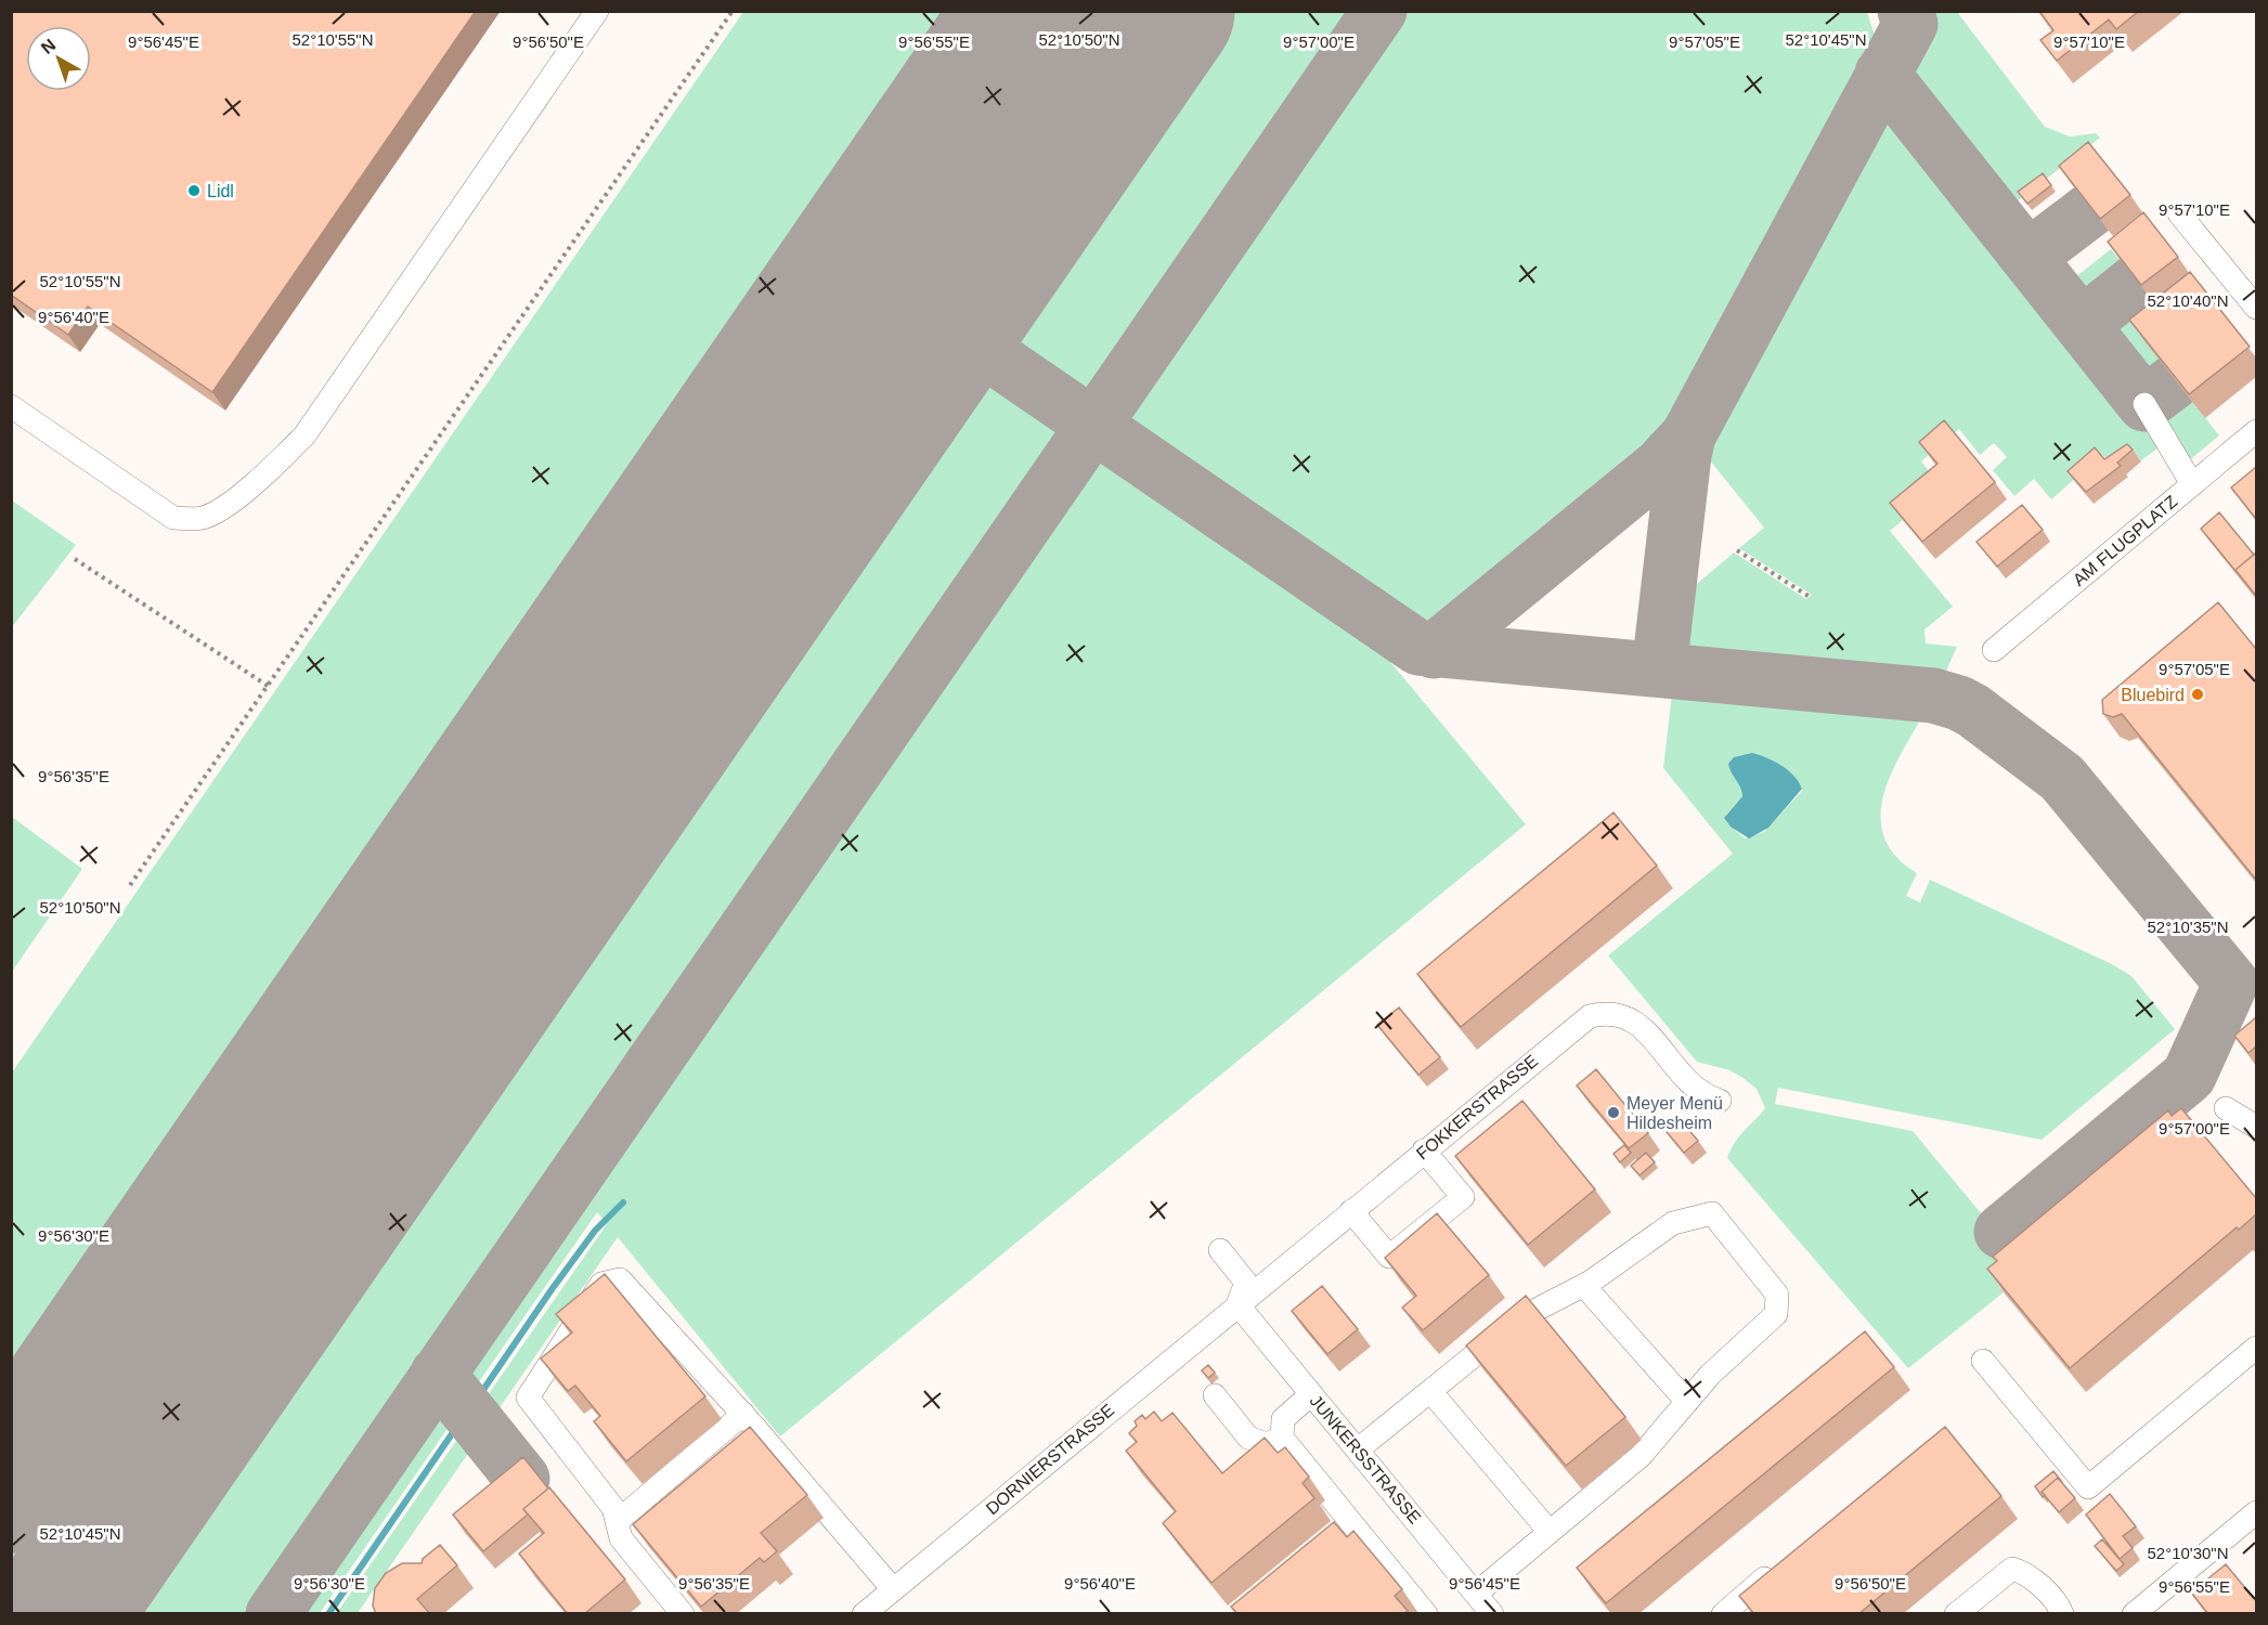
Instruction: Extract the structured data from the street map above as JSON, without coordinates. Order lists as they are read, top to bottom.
{
  "streets": {
    "street": [
      "AM FLUGPLATZ",
      "FOKKERSTRASSE",
      "DORNIERSTRASSE",
      "JUNKERSSTRASSE"
    ]
  },
  "crossings": [
    ["FOKKERSTRASSE", "DORNIERSTRASSE"],
    ["FOKKERSTRASSE", "JUNKERSSTRASSE"],
    ["DORNIERSTRASSE", "JUNKERSSTRASSE"]
  ],
  "places": ["Lidl", "Bluebird", "Meyer Menü Hildesheim"],
  "north": "top left",
  "coordinates": [
    "52°10'55\"N",
    "52°10'50\"N",
    "52°10'45\"N",
    "9°56'45\"E",
    "9°56'50\"E",
    "9°56'55\"E",
    "9°57'05\"E",
    "9°57'00\"E",
    "9°57'10\"E",
    "52°10'40\"N",
    "9°56'40\"E",
    "9°56'35\"E",
    "52°10'35\"N",
    "9°56'30\"E",
    "52°10'30\"N"
  ]
}
